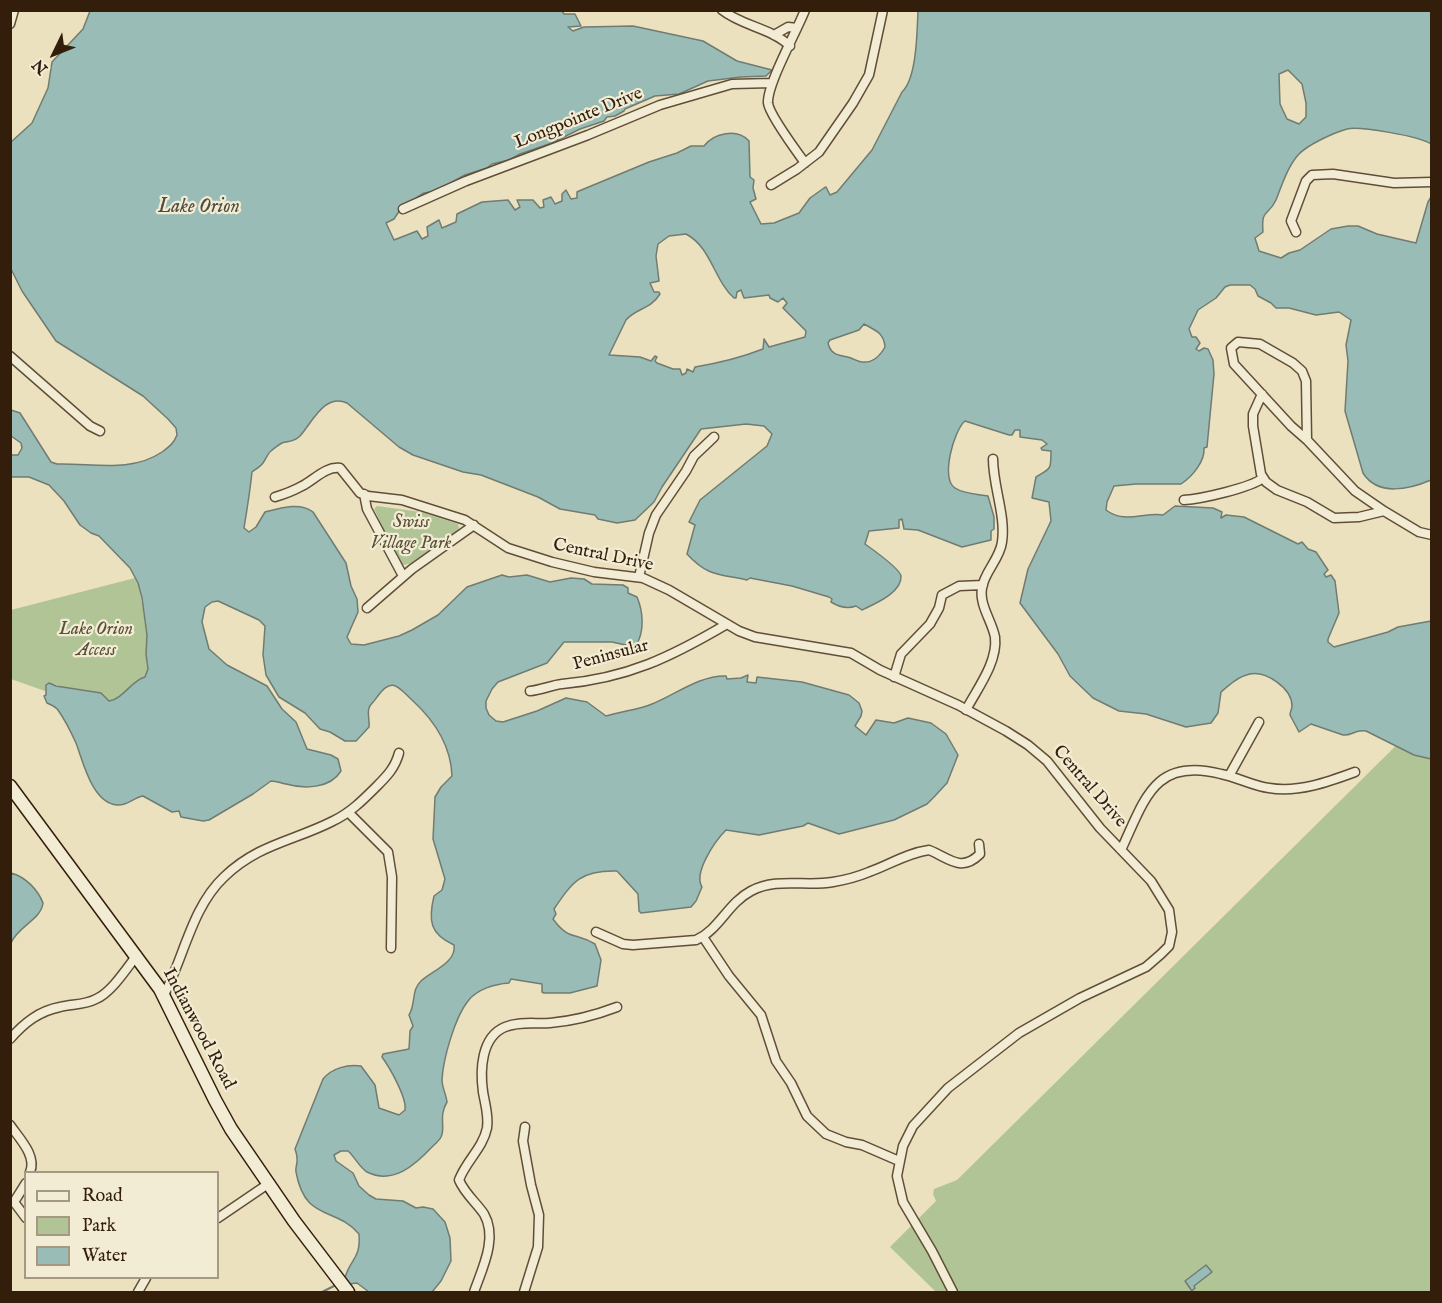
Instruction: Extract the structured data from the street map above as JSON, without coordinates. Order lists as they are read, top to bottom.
{
  "streets": {
    "street": [
      "Longpointe Drive",
      "Central Drive",
      "Peninsular",
      "Indianwood Road"
    ]
  },
  "crossings": [
    ["Central Drive", "Peninsular"]
  ],
  "water": ["Lake Orion"],
  "parks": ["Swiss Village Park", "Lake Orion Access"],
  "legend": ["Road", "Park", "Water"],
  "north": "bottom left"
}
